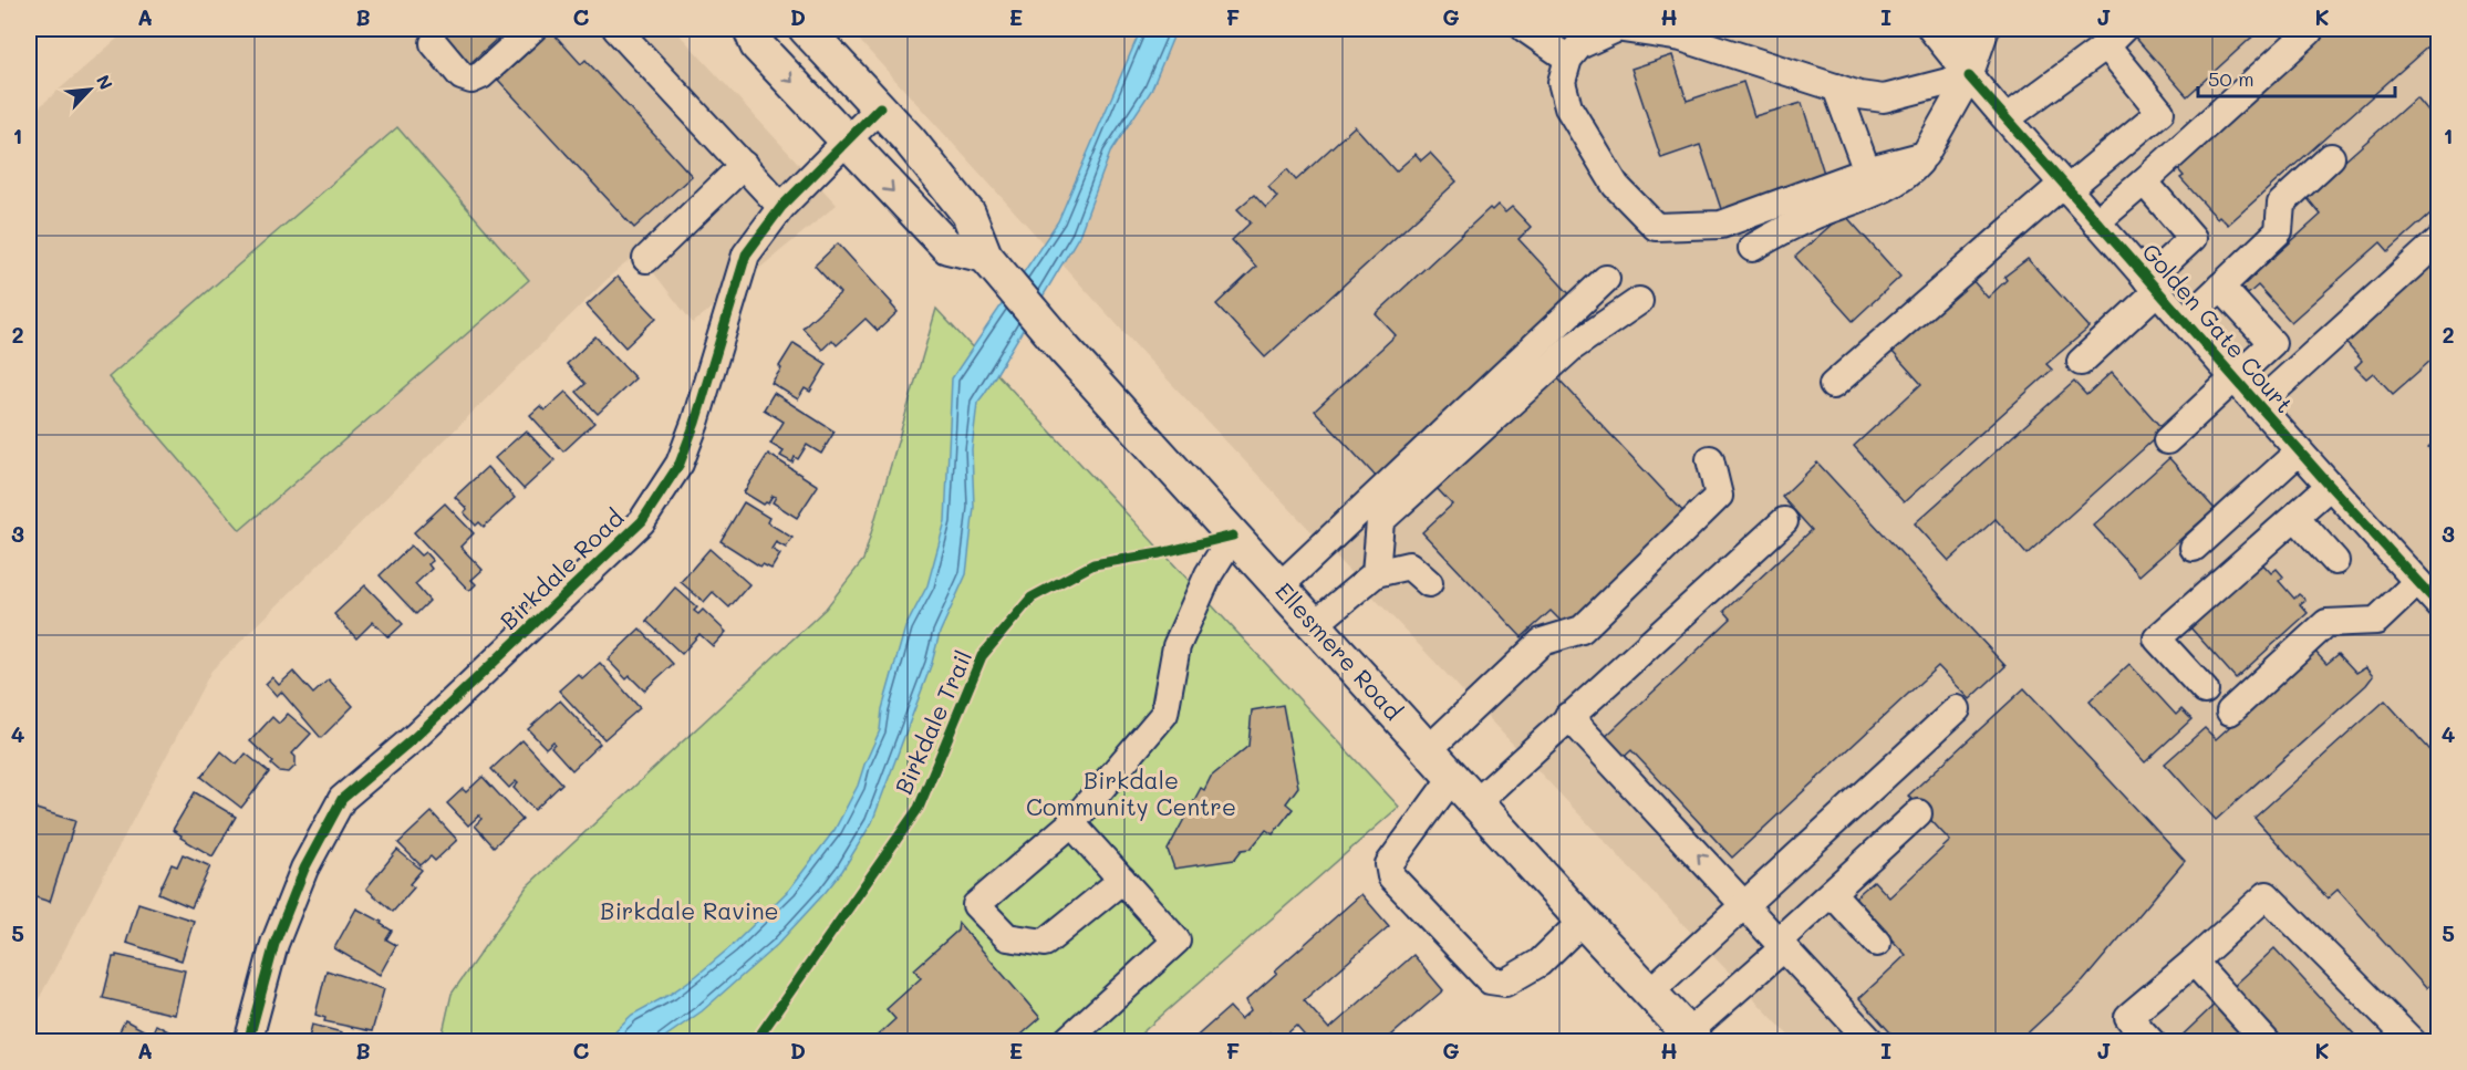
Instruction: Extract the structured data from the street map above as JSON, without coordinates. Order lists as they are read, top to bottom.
{
  "streets": {
    "main road": ["Ellesmere Road"],
    "street": ["Golden Gate Court", "Birkdale Road"],
    "cycle path": ["Birkdale Trail"]
  },
  "crossings": [
    ["Birkdale Road", "Ellesmere Road"]
  ],
  "parks": ["Birkdale Community Centre", "Birkdale Ravine"],
  "scale_bar": "50 m",
  "north": "top right",
  "grid": {
    "columns": [
      "A",
      "B",
      "C",
      "D",
      "E",
      "F",
      "G",
      "H",
      "I",
      "J",
      "K"
    ],
    "rows": [
      "1",
      "2",
      "3",
      "4",
      "5"
    ]
  }
}
